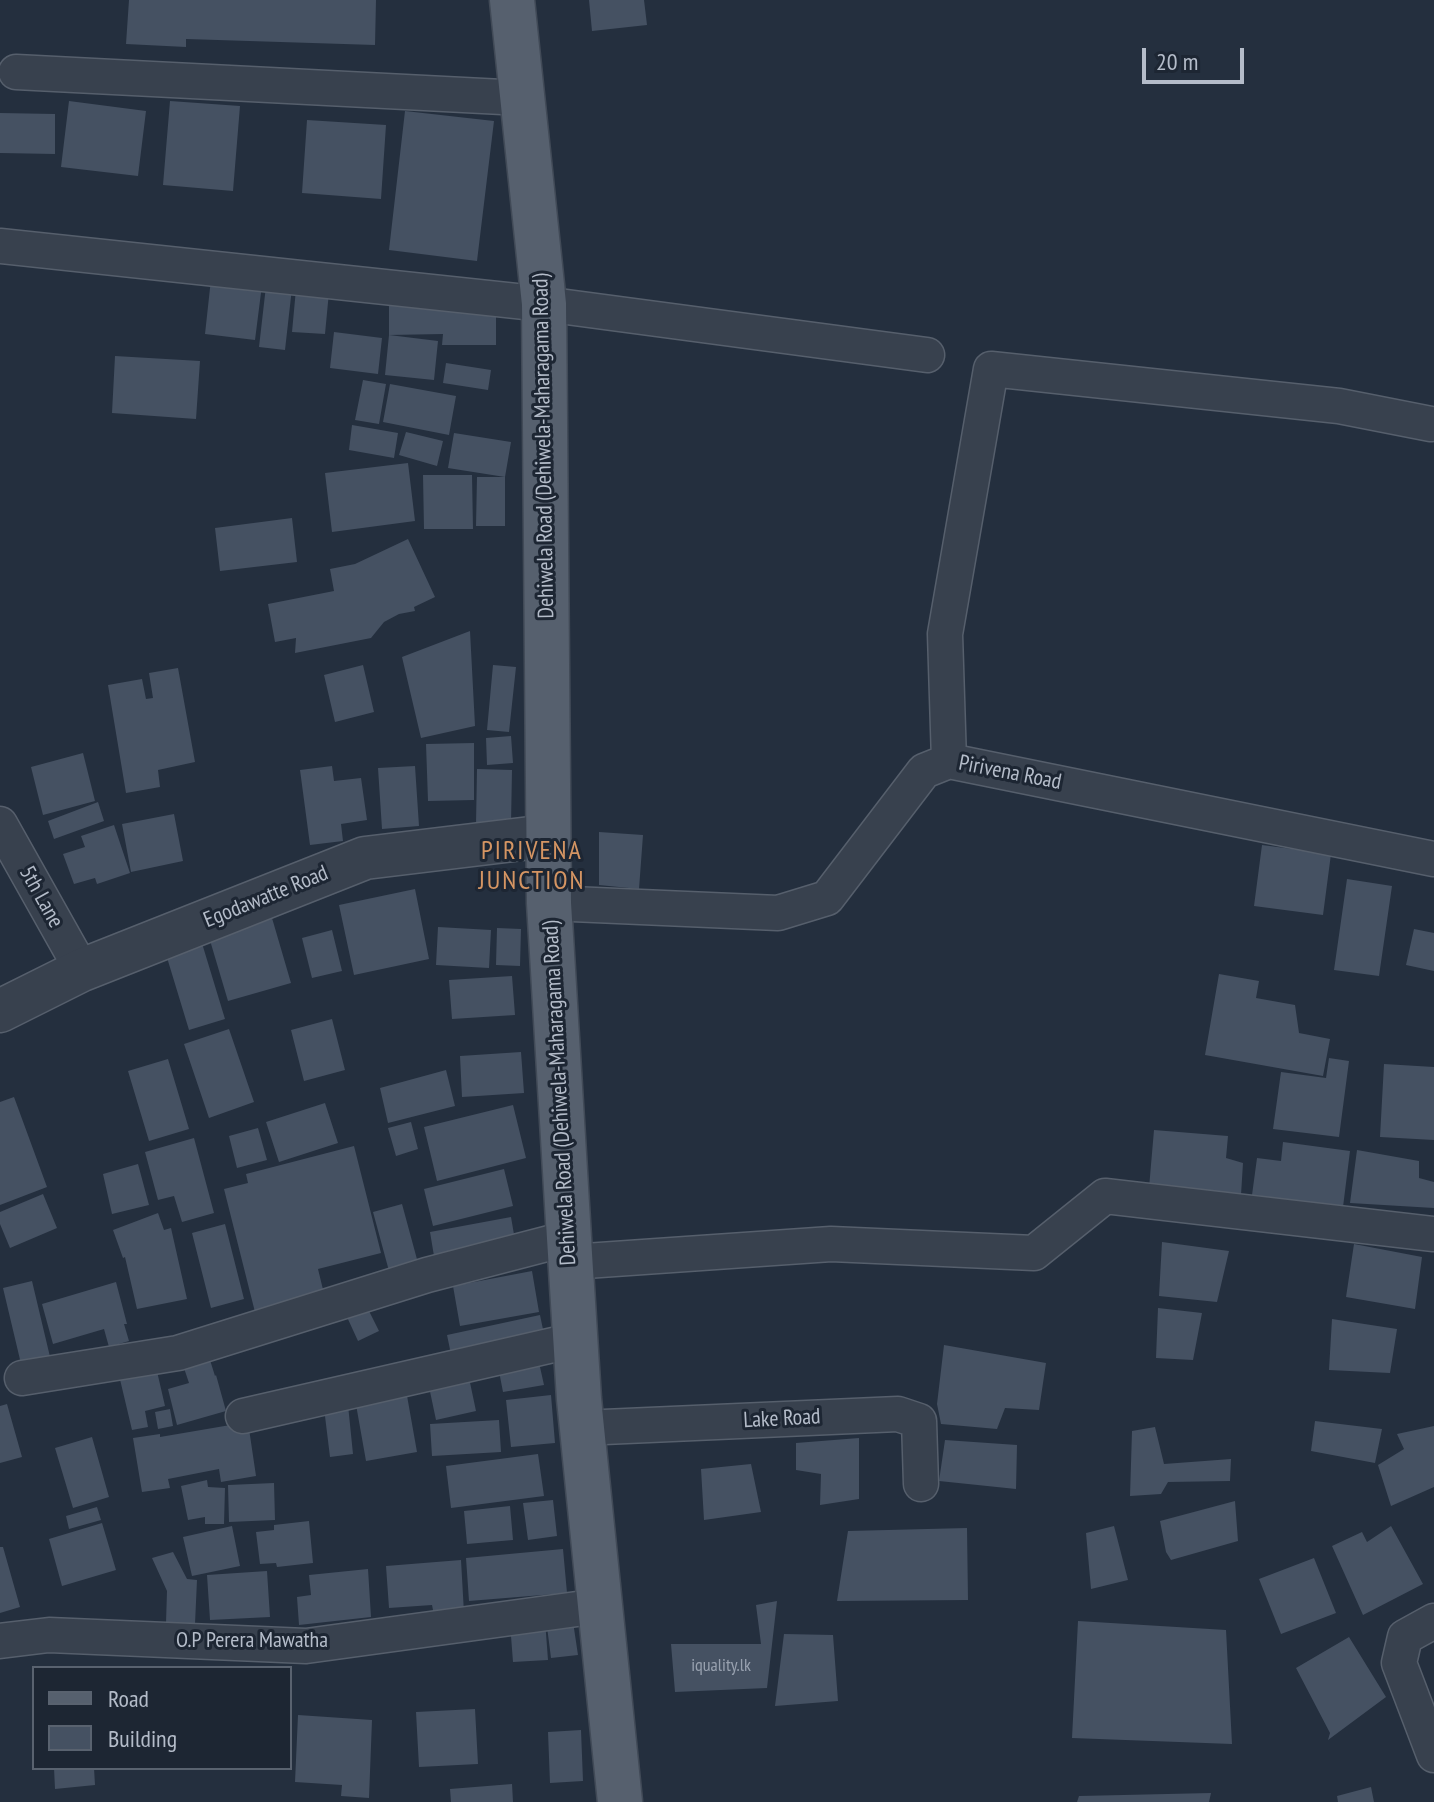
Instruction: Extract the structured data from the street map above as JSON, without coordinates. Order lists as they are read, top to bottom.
{
  "streets": {
    "main road": ["Dehiwela Road (Dehiwela-Maharagama Road)"],
    "street": [
      "Pirivena Road",
      "5th Lane",
      "Egodawatte Road",
      "Lake Road",
      "O.P Perera Mawatha"
    ]
  },
  "crossings": [
    ["Dehiwela Road (Dehiwela-Maharagama Road)", "Pirivena Road"],
    ["Dehiwela Road (Dehiwela-Maharagama Road)", "Egodawatte Road"],
    ["Dehiwela Road (Dehiwela-Maharagama Road)", "Lake Road"],
    ["Dehiwela Road (Dehiwela-Maharagama Road)", "O.P Perera Mawatha"],
    ["5th Lane", "Egodawatte Road"]
  ],
  "districts": ["PIRIVENA JUNCTION"],
  "house_numbers": ["iquality.lk"],
  "legend": ["Road", "Building"],
  "scale_bar": "20 m"
}
